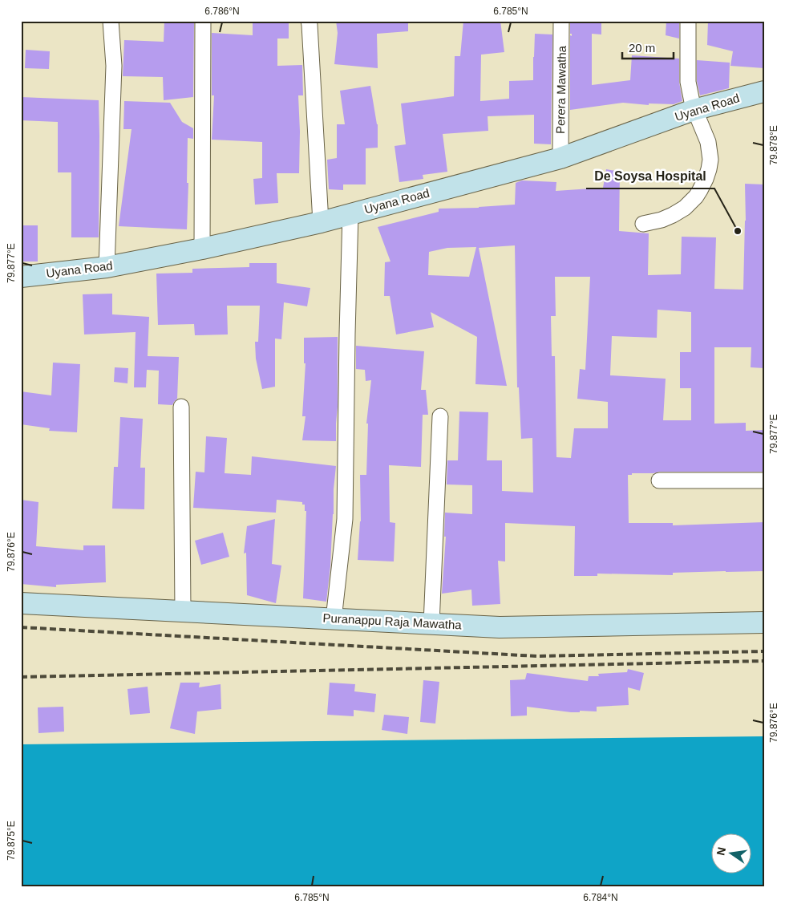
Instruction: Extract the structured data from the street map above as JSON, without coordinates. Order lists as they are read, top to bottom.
{
  "streets": {
    "street": ["Perera Mawatha", "Uyana Road", "Puranappu Raja Mawatha"]
  },
  "crossings": [
    ["Perera Mawatha", "Uyana Road"]
  ],
  "places": ["De Soysa Hospital"],
  "scale_bar": "20 m",
  "north": "left",
  "coordinates": [
    "6.786°N",
    "6.785°N",
    "79.878°E",
    "79.877°E",
    "79.876°E",
    "79.875°E",
    "6.784°N"
  ]
}
